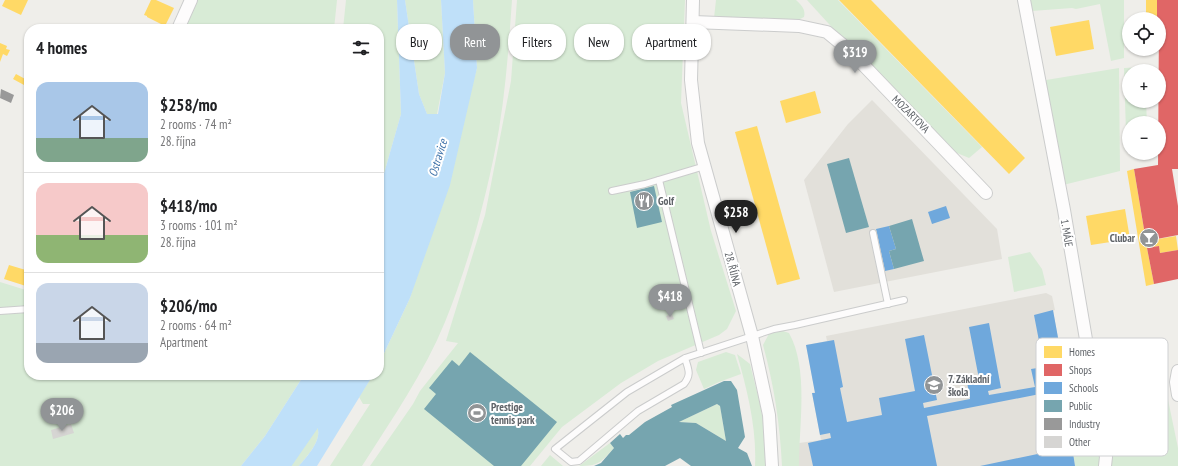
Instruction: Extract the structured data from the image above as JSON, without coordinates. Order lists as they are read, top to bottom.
{
  "streets": {
    "street": ["MOZARTOVA", "1. MÁJE", "28. ŘÍJNA"]
  },
  "crossings": [
    ["MOZARTOVA", "28. ŘÍJNA"]
  ],
  "water": ["Ostravice"],
  "places": {
    "restaurant": ["Golf"],
    "bar": ["Clubar"],
    "school or university": ["7. Základní škola"],
    "sports": ["Prestige tennis park"]
  },
  "legend": [
    "Homes",
    "Shops",
    "Schools",
    "Public",
    "Industry",
    "Other"
  ],
  "page": {
    "map_buttons": ["+", "−"],
    "chip": [
      "Buy",
      "Rent",
      "Filters",
      "New",
      "Apartment"
    ],
    "heading": "4 homes",
    "price": [
      "$319",
      "$258",
      "$418",
      "$206"
    ],
    "list": [
      {
        "name": "$258/mo",
        "note": "2 rooms · 74 m² · 28. října"
      },
      {
        "name": "$418/mo",
        "note": "3 rooms · 101 m² · 28. října"
      },
      {
        "name": "$206/mo",
        "note": "2 rooms · 64 m² · Apartment"
      }
    ]
  }
}
